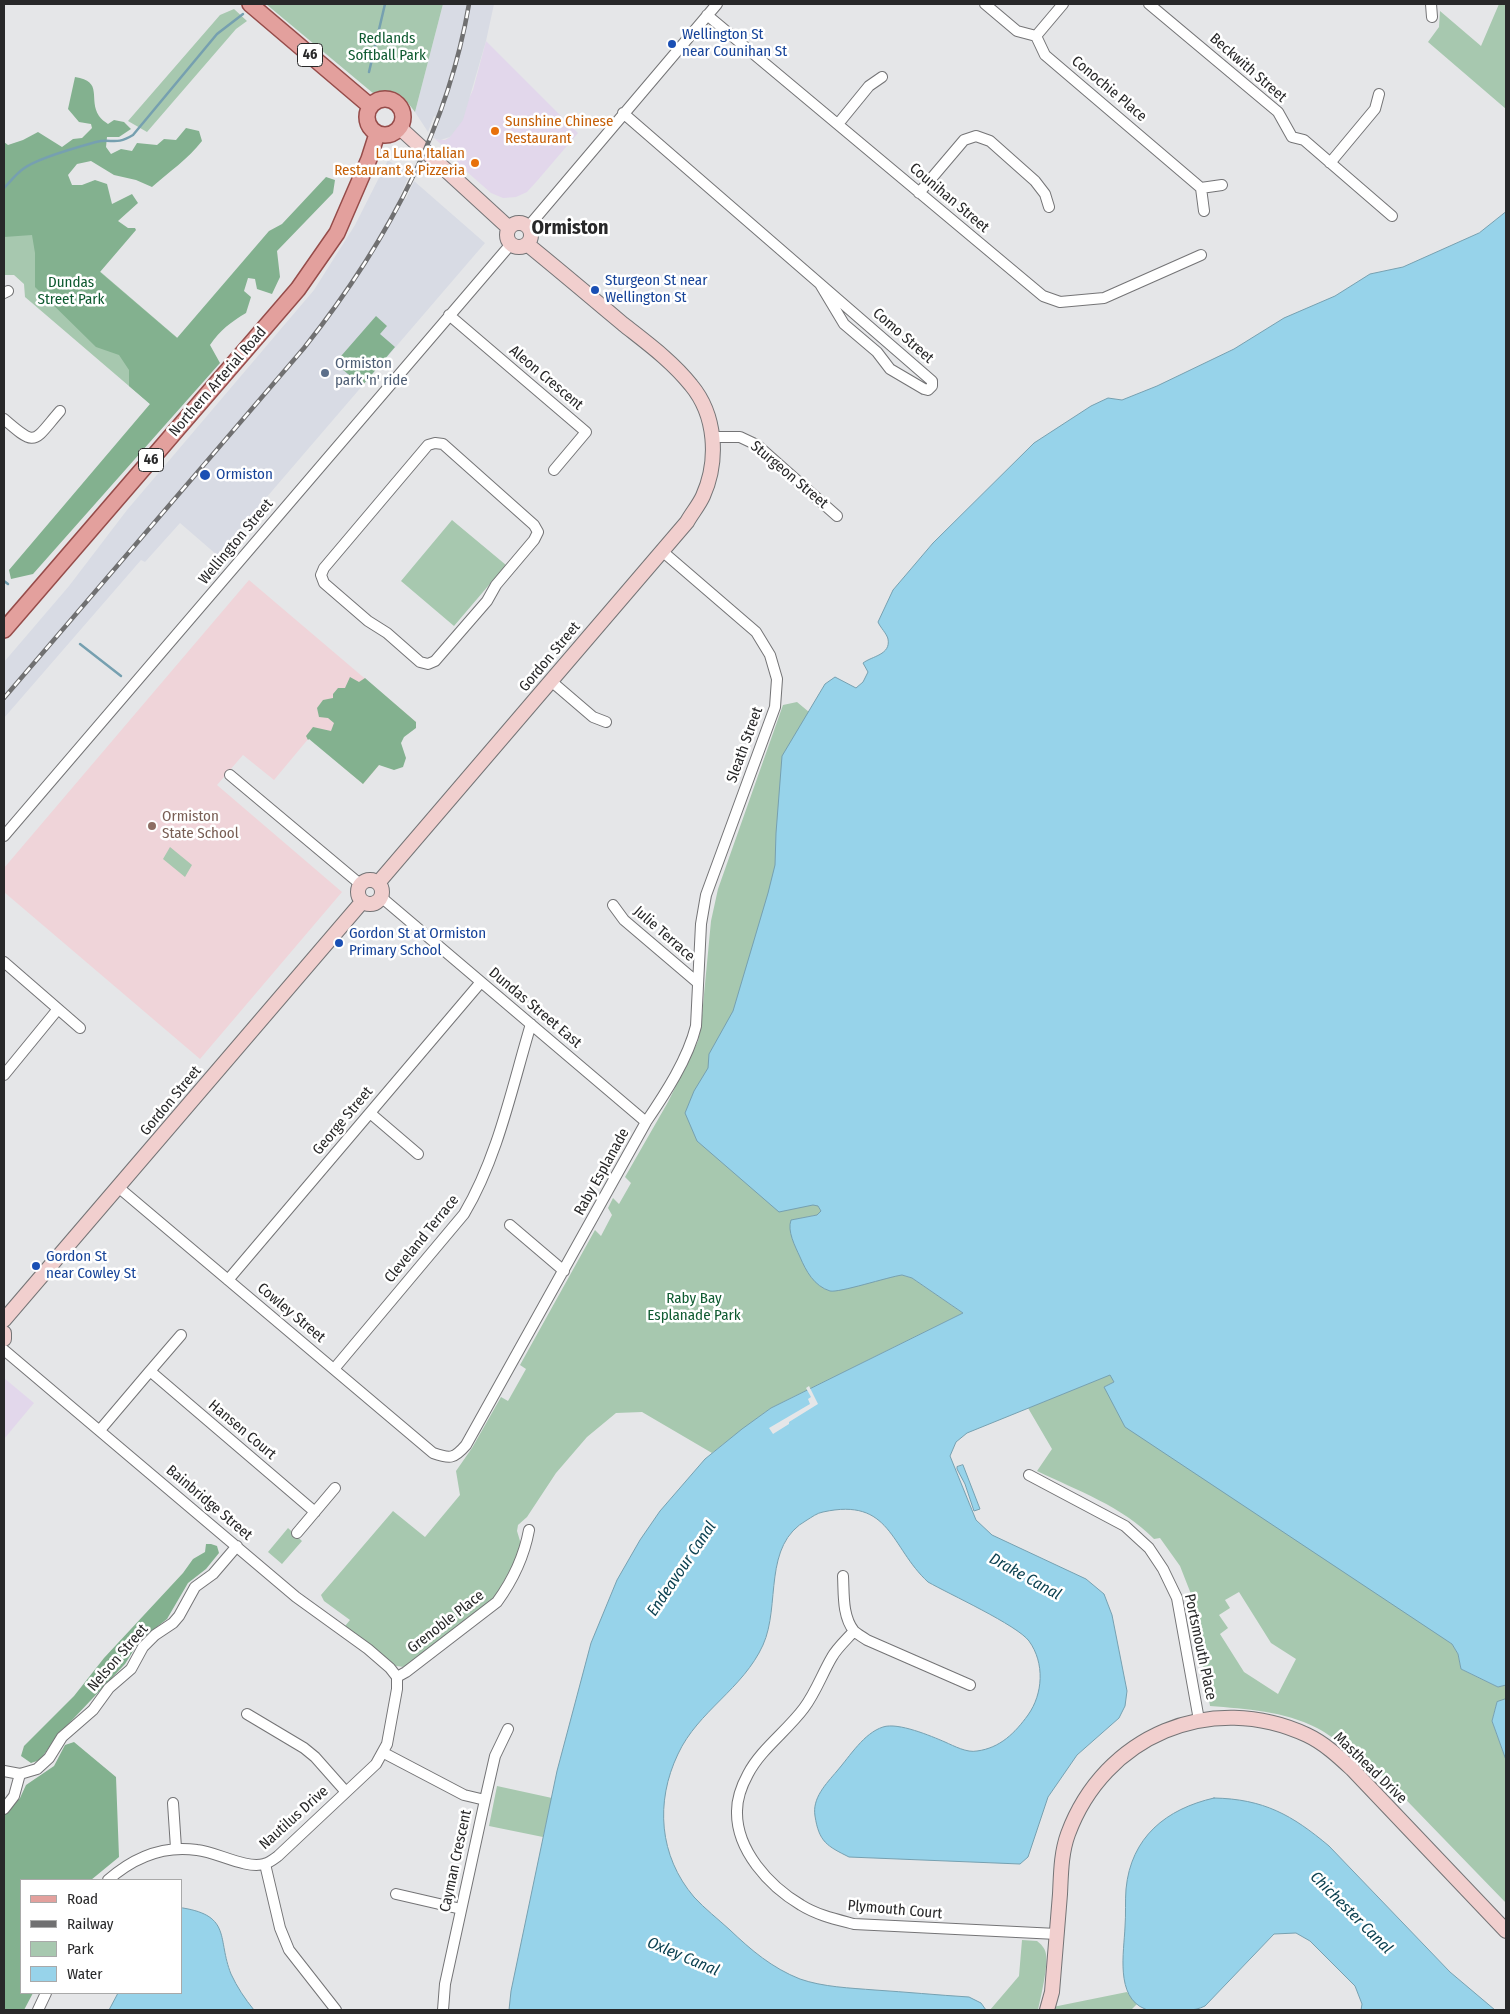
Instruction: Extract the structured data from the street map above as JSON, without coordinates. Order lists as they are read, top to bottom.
{
  "streets": {
    "main road": ["46", "Northern Arterial Road"],
    "street": [
      "Beckwith Street",
      "Conochie Place",
      "Counihan Street",
      "Como Street",
      "Aleon Crescent",
      "Sturgeon Street",
      "Wellington Street",
      "Gordon Street",
      "Sleath Street",
      "Julie Terrace",
      "Dundas Street East",
      "George Street",
      "Raby Esplanade",
      "Cleveland Terrace",
      "Cowley Street",
      "Hansen Court",
      "Bainbridge Street",
      "Grenoble Place",
      "Portsmouth Place",
      "Nelson Street",
      "Masthead Drive",
      "Nautilus Drive",
      "Cayman Crescent",
      "Plymouth Court"
    ]
  },
  "crossings": [
    ["46", "Northern Arterial Road"],
    ["Aleon Crescent", "Wellington Street"],
    ["Sturgeon Street", "Gordon Street"],
    ["Gordon Street", "Sleath Street"],
    ["Gordon Street", "Dundas Street East"],
    ["Gordon Street", "Cowley Street"],
    ["Sleath Street", "Raby Esplanade"],
    ["Julie Terrace", "Raby Esplanade"],
    ["Dundas Street East", "George Street"],
    ["Dundas Street East", "Raby Esplanade"],
    ["Dundas Street East", "Cleveland Terrace"],
    ["George Street", "Cowley Street"],
    ["Raby Esplanade", "Cowley Street"],
    ["Cleveland Terrace", "Cowley Street"],
    ["Bainbridge Street", "Grenoble Place"],
    ["Bainbridge Street", "Nelson Street"],
    ["Bainbridge Street", "Nautilus Drive"],
    ["Grenoble Place", "Nautilus Drive"],
    ["Portsmouth Place", "Masthead Drive"],
    ["Masthead Drive", "Plymouth Court"],
    ["Nautilus Drive", "Cayman Crescent"]
  ],
  "districts": ["Ormiston"],
  "water": [
    "Endeavour Canal",
    "Drake Canal",
    "Chichester Canal",
    "Oxley Canal"
  ],
  "parks": ["Redlands Softball Park", "Dundas Street Park", "Raby Bay Esplanade Park"],
  "places": [
    "Wellington St near Counihan St",
    "Sunshine Chinese Restaurant",
    "La Luna Italian Restaurant & Pizzeria",
    "Sturgeon St near Wellington St",
    "Ormiston park 'n' ride",
    "Ormiston",
    "Ormiston State School",
    "Gordon St at Ormiston Primary School",
    "Gordon St near Cowley St"
  ],
  "legend": [
    "Road",
    "Railway",
    "Park",
    "Water"
  ]
}
